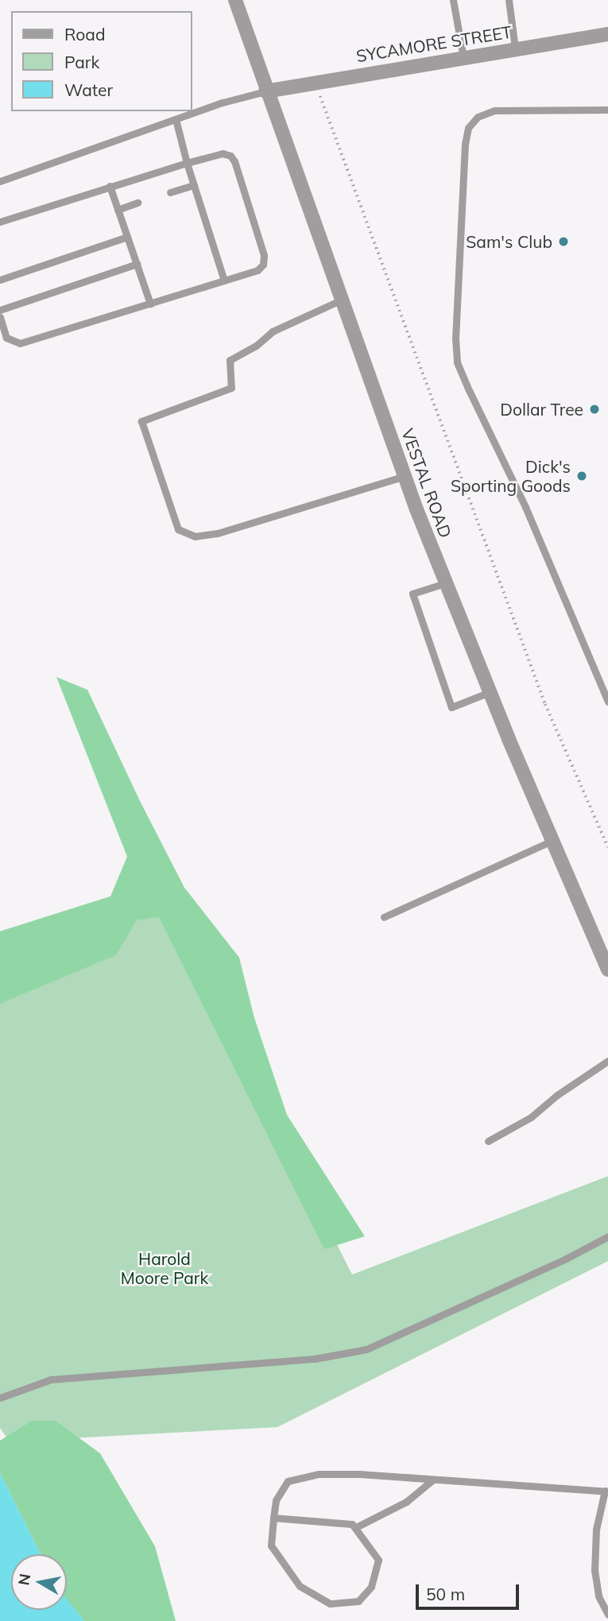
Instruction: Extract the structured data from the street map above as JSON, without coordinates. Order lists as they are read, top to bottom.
{
  "streets": {
    "street": ["SYCAMORE STREET", "VESTAL ROAD"]
  },
  "crossings": [
    ["SYCAMORE STREET", "VESTAL ROAD"]
  ],
  "parks": ["Harold Moore Park"],
  "places": ["Sam's Club", "Dollar Tree", "Dick's Sporting Goods"],
  "legend": ["Road", "Park", "Water"],
  "scale_bar": "50 m",
  "north": "left"
}
